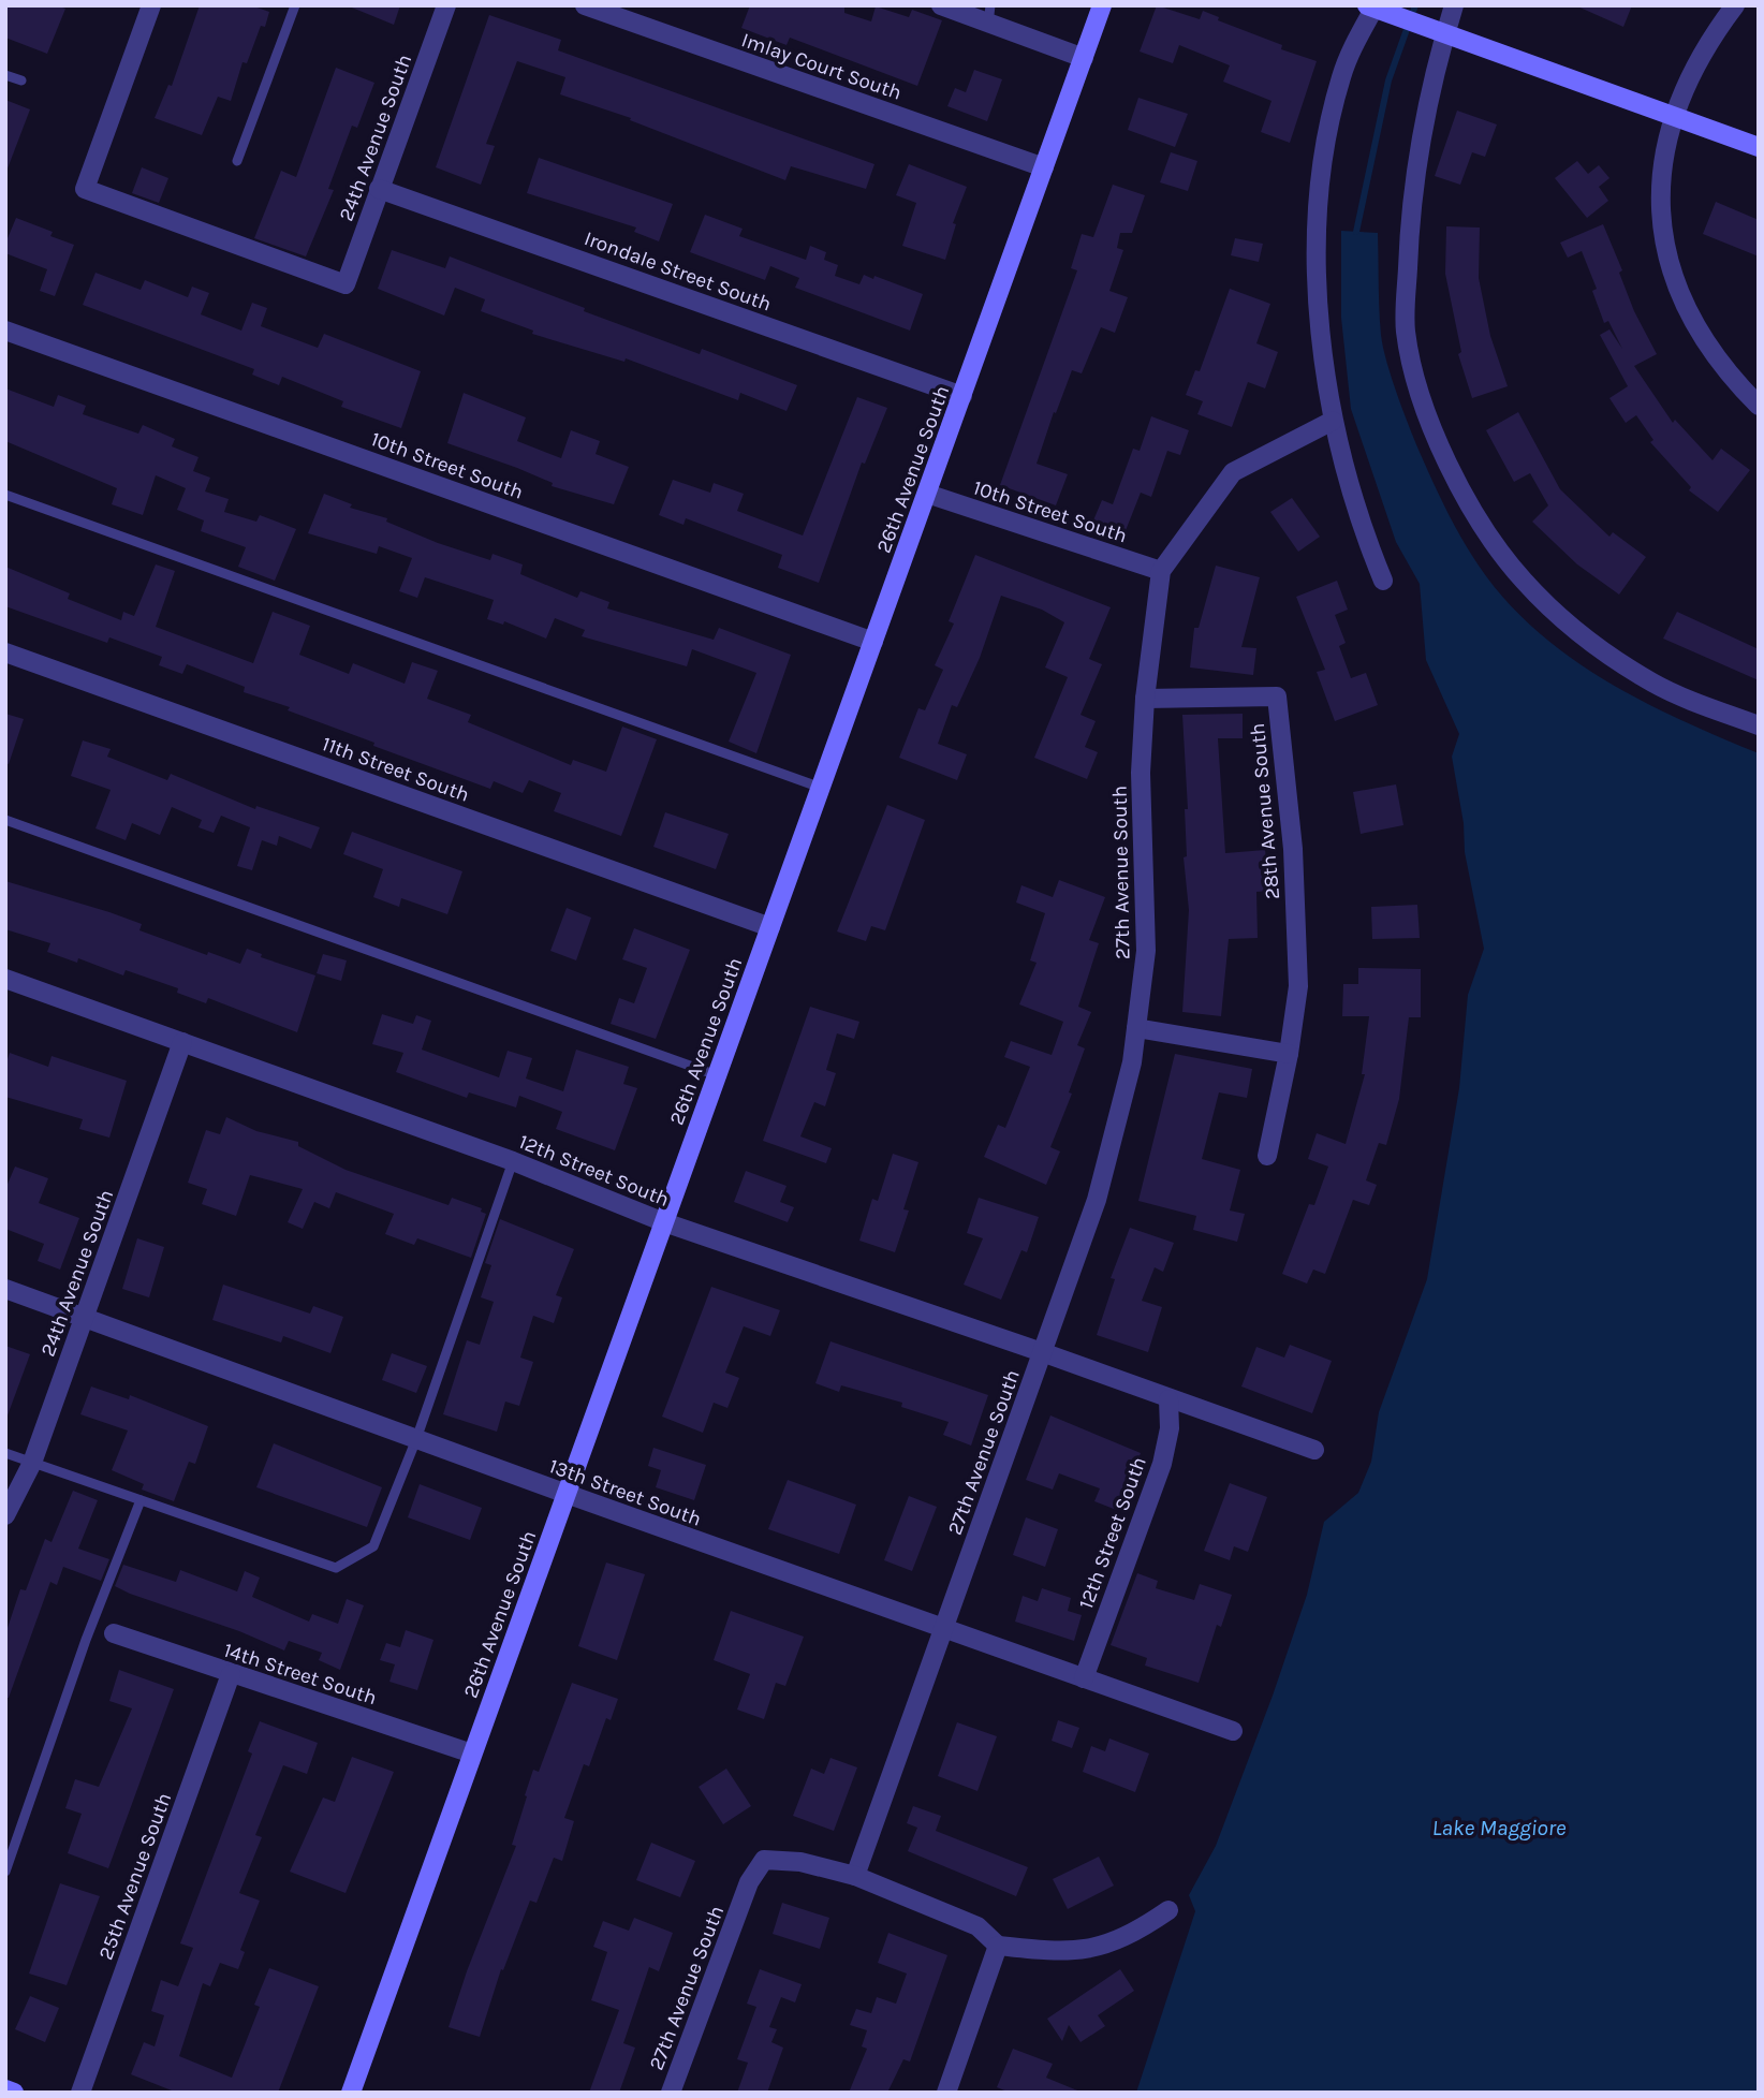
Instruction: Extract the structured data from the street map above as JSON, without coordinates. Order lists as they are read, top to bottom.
{
  "streets": {
    "street": [
      "Imlay Court South",
      "24th Avenue South",
      "Irondale Street South",
      "10th Street South",
      "26th Avenue South",
      "11th Street South",
      "28th Avenue South",
      "27th Avenue South",
      "12th Street South",
      "13th Street South",
      "14th Street South",
      "25th Avenue South"
    ]
  },
  "crossings": [
    ["Imlay Court South", "26th Avenue South"],
    ["24th Avenue South", "Irondale Street South"],
    ["24th Avenue South", "12th Street South"],
    ["24th Avenue South", "13th Street South"],
    ["Irondale Street South", "26th Avenue South"],
    ["10th Street South", "26th Avenue South"],
    ["10th Street South", "27th Avenue South"],
    ["26th Avenue South", "11th Street South"],
    ["26th Avenue South", "12th Street South"],
    ["26th Avenue South", "13th Street South"],
    ["26th Avenue South", "14th Street South"],
    ["28th Avenue South", "27th Avenue South"],
    ["27th Avenue South", "12th Street South"],
    ["27th Avenue South", "13th Street South"],
    ["12th Street South", "13th Street South"],
    ["14th Street South", "25th Avenue South"]
  ],
  "water": ["Lake Maggiore"]
}
